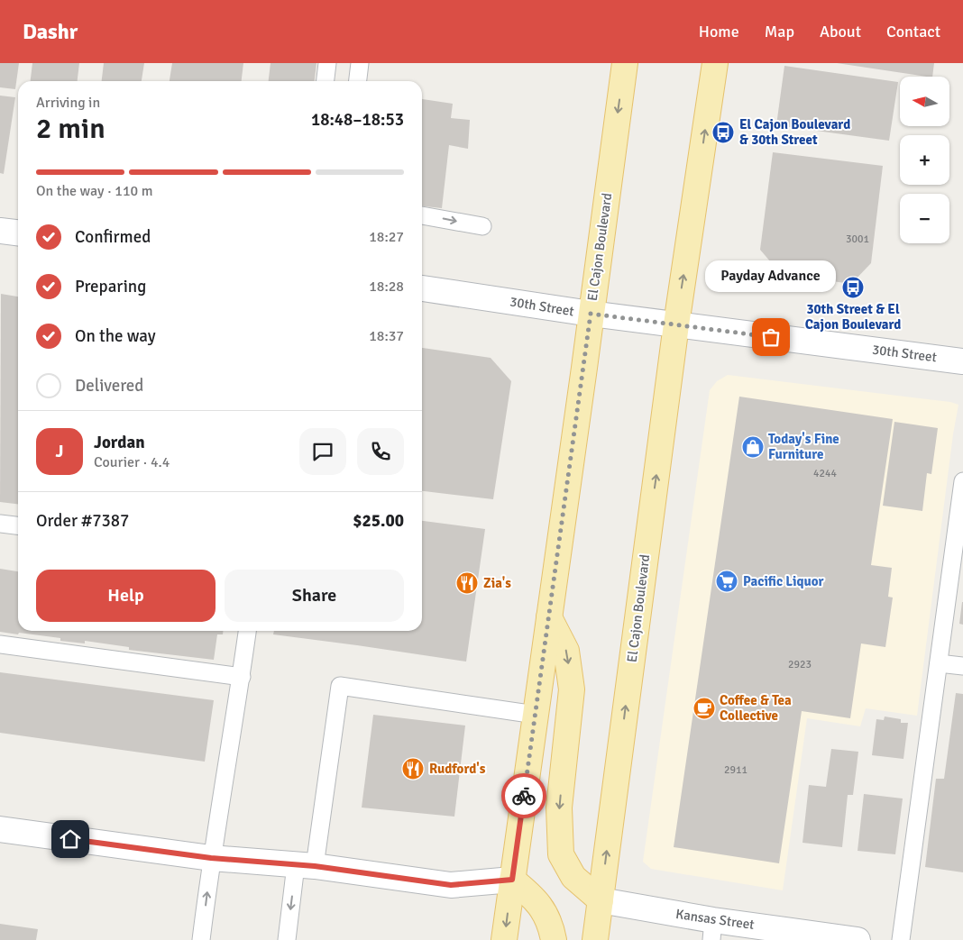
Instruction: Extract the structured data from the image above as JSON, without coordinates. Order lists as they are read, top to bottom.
{
  "streets": {
    "main road": ["El Cajon Boulevard"],
    "street": ["30th Street", "Kansas Street"]
  },
  "crossings": [
    ["El Cajon Boulevard", "30th Street"],
    ["El Cajon Boulevard", "Kansas Street"]
  ],
  "places": {
    "bus stop": ["El Cajon Boulevard & 30th Street", "30th Street & El Cajon Boulevard"],
    "other": ["Payday Advance"],
    "shop": ["Today's Fine Furniture"],
    "supermarket": ["Pacific Liquor"],
    "restaurant": ["Zia's", "Rudford's"],
    "cafe": ["Coffee & Tea Collective"]
  },
  "house_numbers": [
    "3001",
    "4244",
    "2923",
    "2911"
  ],
  "north": "left",
  "page": {
    "header": "Dashr",
    "nav": [
      "Home",
      "Map",
      "About",
      "Contact"
    ],
    "map_buttons": ["+", "−"],
    "heading": ["2 min", "Arriving in", "18:48–18:53"],
    "panel": [
      "Jordan",
      "Courier · 4.4",
      "Order #7387",
      "$25.00"
    ],
    "bar": "On the way · 110 m",
    "list": [
      ["Confirmed", "18:27"],
      ["Preparing", "18:28"],
      ["On the way", "18:37"],
      "Delivered"
    ],
    "bubble": "Payday Advance",
    "round": "J",
    "buttons": ["Help", "Share"]
  }
}
